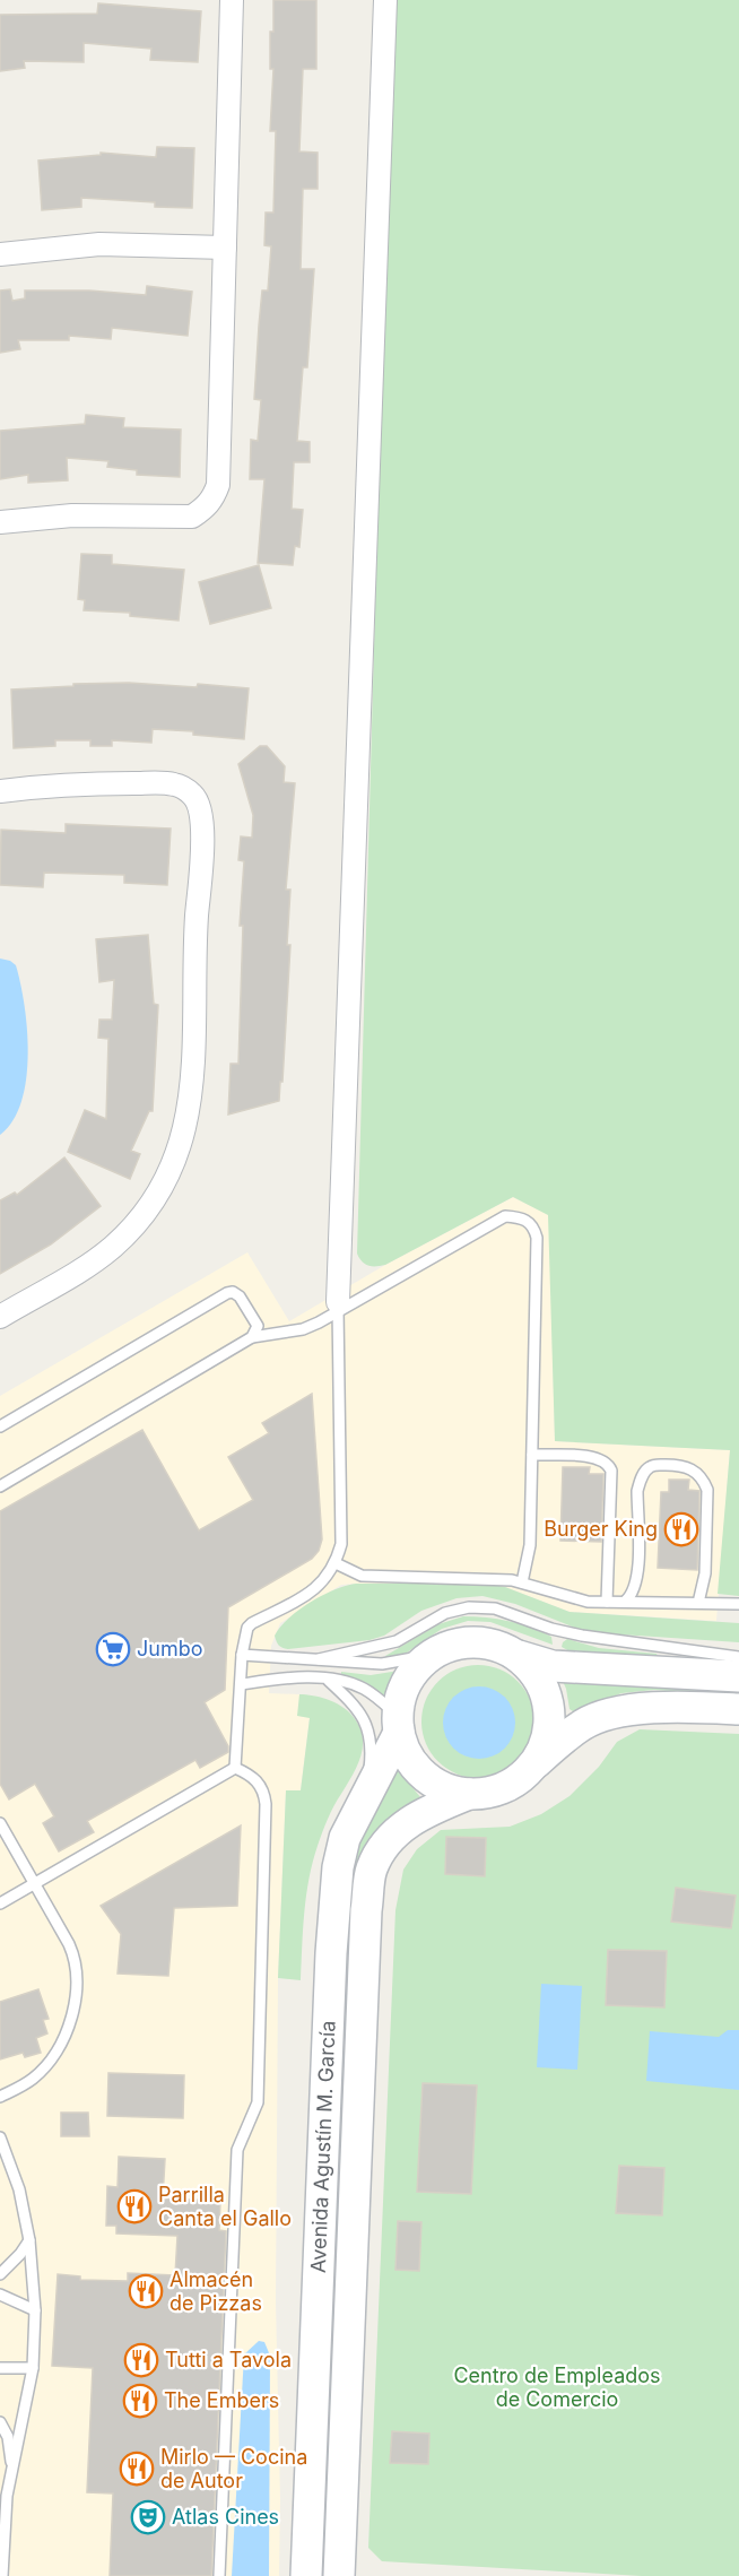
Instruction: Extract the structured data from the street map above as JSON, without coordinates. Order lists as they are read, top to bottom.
{
  "streets": {
    "main road": ["Avenida Agustín M. García"]
  },
  "parks": ["Centro de Empleados de Comercio"],
  "places": {
    "restaurant": [
      "Burger King",
      "Parrilla Canta el Gallo",
      "Almacén de Pizzas",
      "Tutti a Tavola",
      "The Embers",
      "Mirlo — Cocina de Autor"
    ],
    "supermarket": ["Jumbo"],
    "theatre": ["Atlas Cines"]
  }
}
